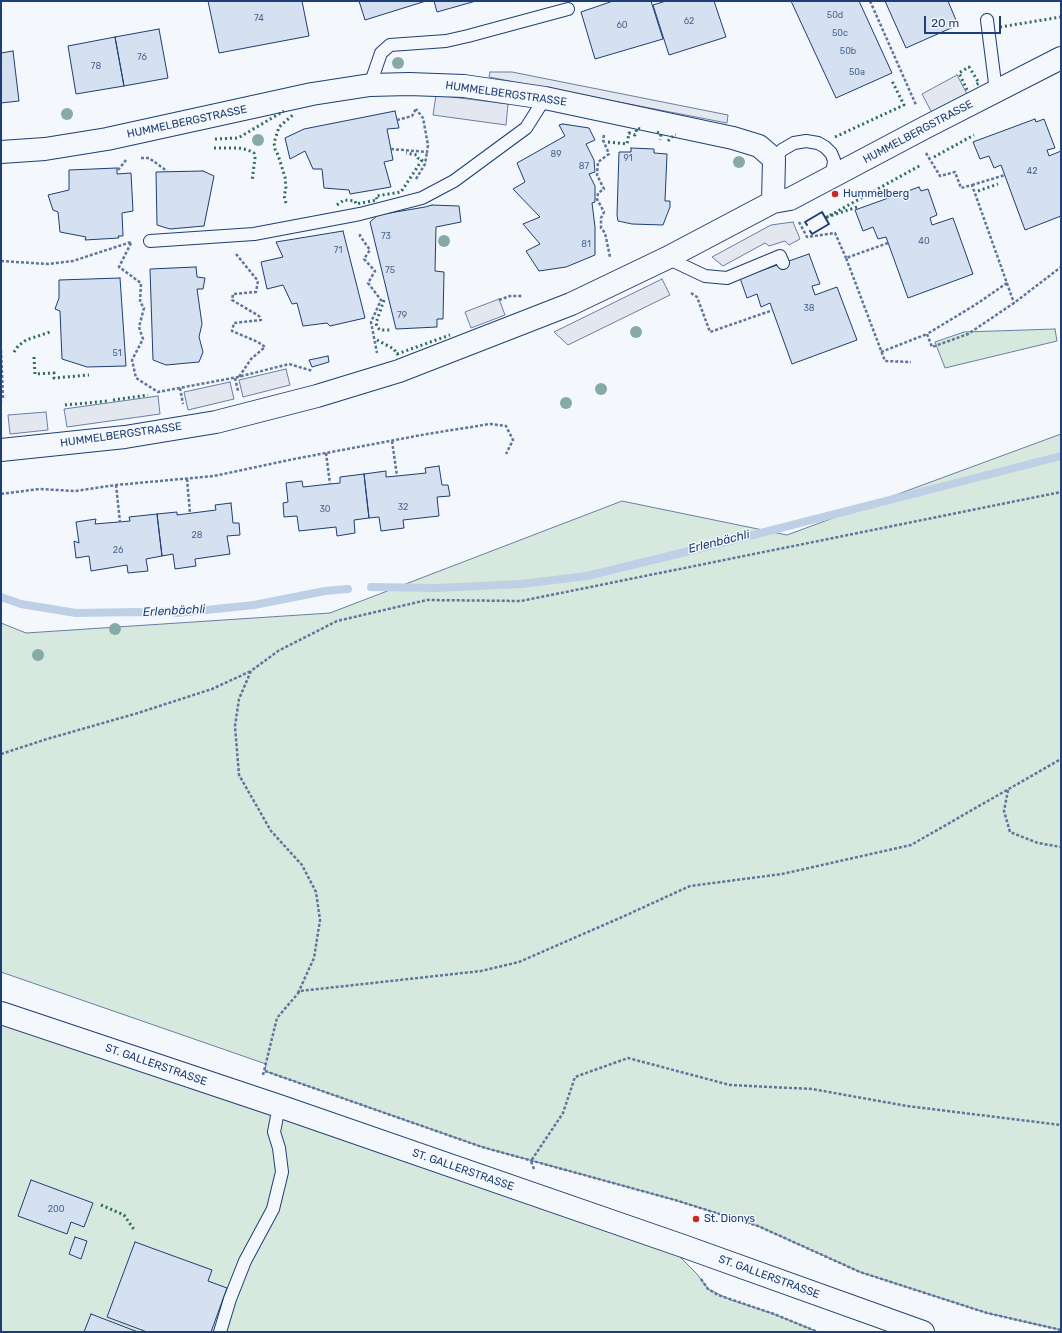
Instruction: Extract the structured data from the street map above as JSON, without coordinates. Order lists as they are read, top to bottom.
{
  "streets": {
    "street": ["HUMMELBERGSTRASSE", "ST. GALLERSTRASSE"]
  },
  "water": ["Erlenbächli"],
  "places": ["Hummelberg", "St. Dionys"],
  "house_numbers": [
    "50d",
    "74",
    "62",
    "60",
    "50c",
    "50b",
    "76",
    "78",
    "50a",
    "89",
    "91",
    "87",
    "42",
    "73",
    "40",
    "81",
    "71",
    "75",
    "38",
    "79",
    "51",
    "32",
    "30",
    "28",
    "26",
    "200"
  ],
  "scale_bar": "20 m"
}
